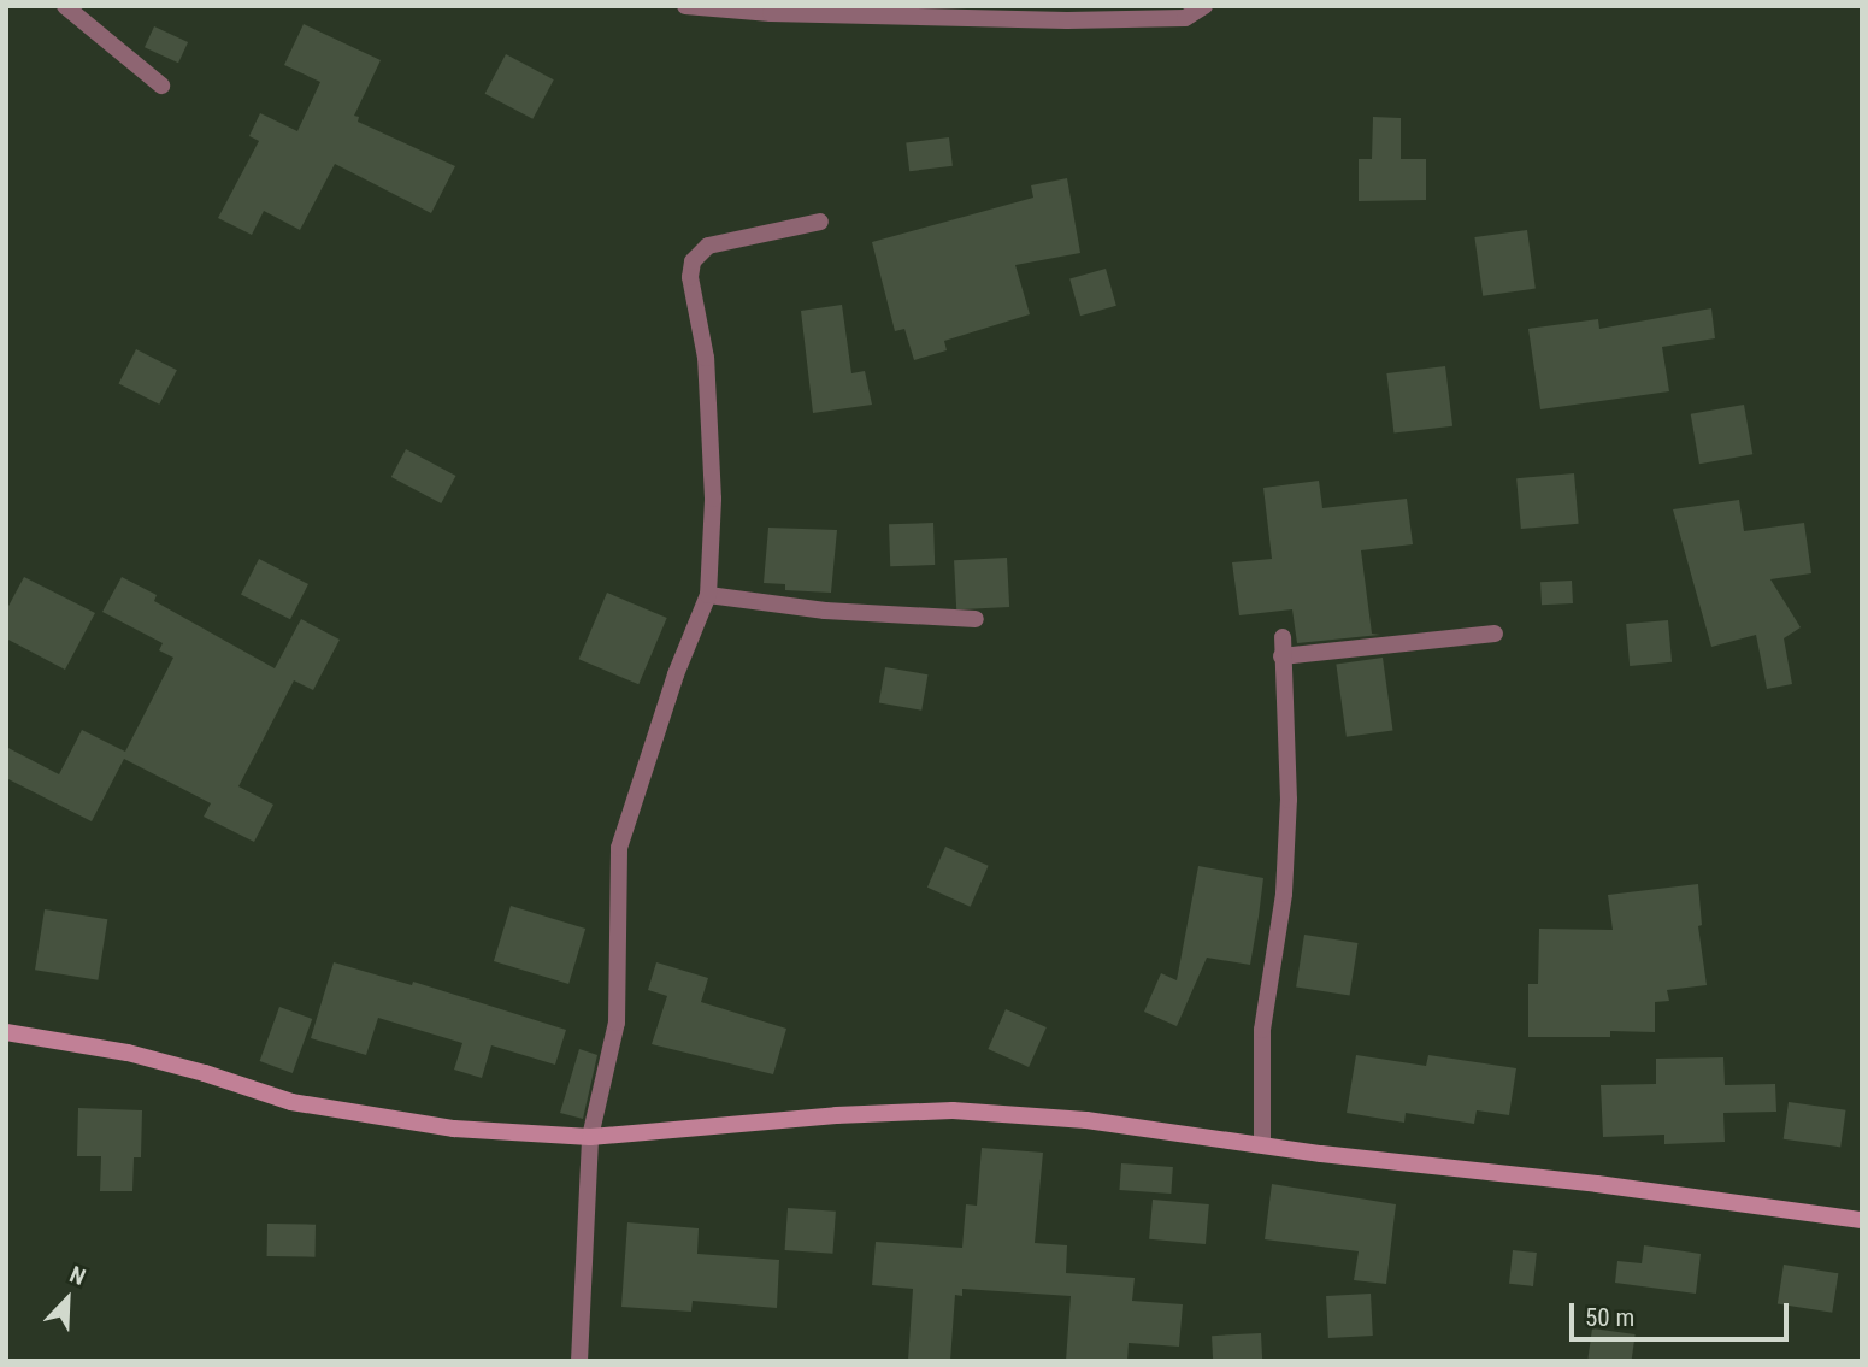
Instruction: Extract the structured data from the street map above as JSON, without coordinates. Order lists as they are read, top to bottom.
{
  "scale_bar": "50 m",
  "north": "top right"
}
